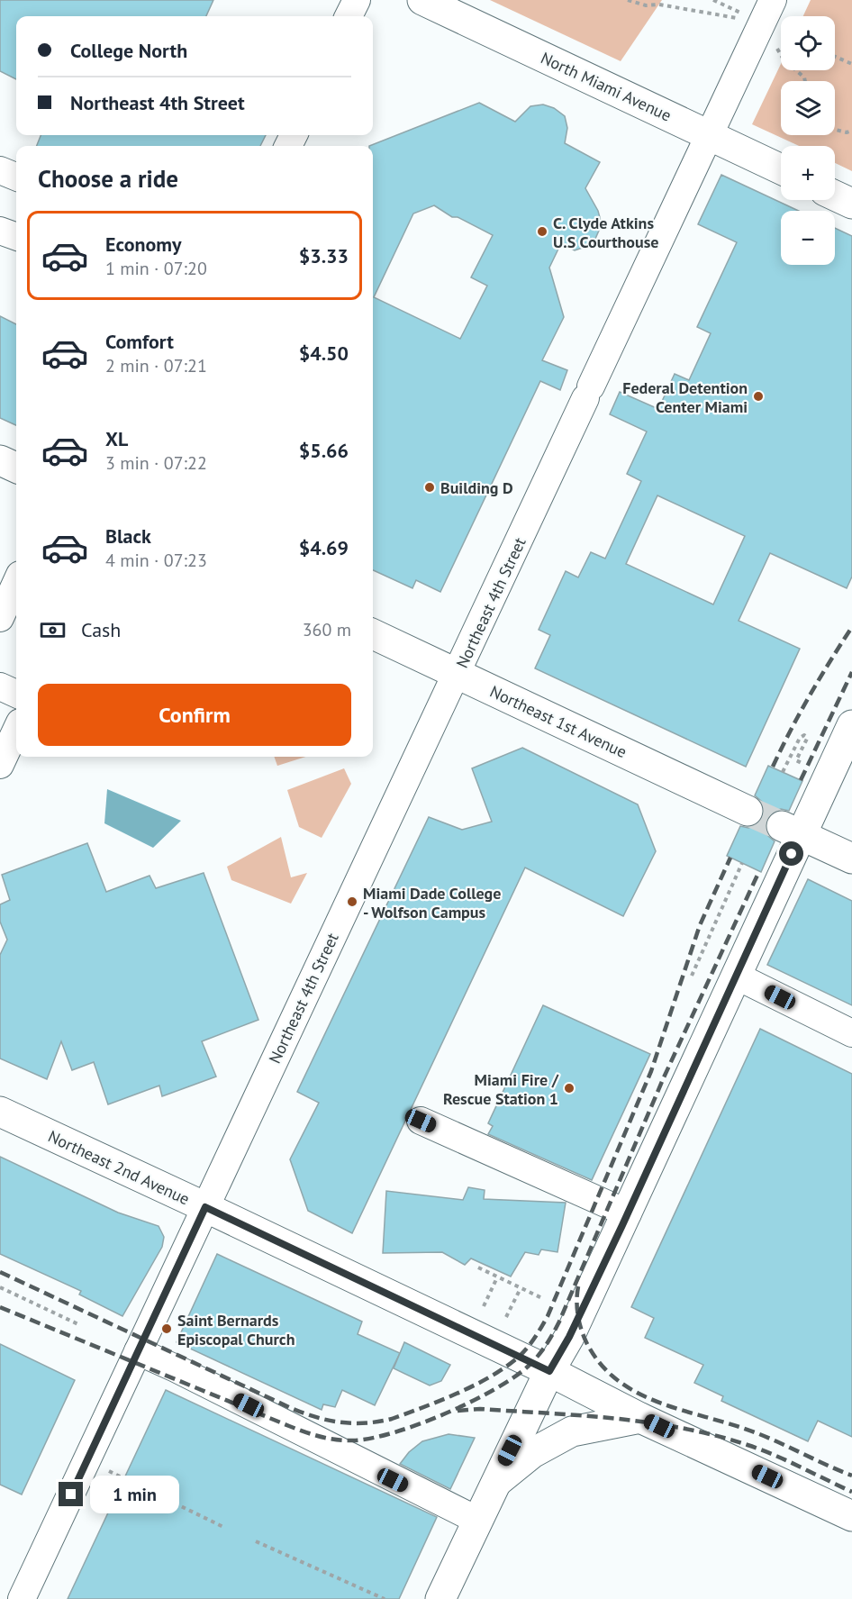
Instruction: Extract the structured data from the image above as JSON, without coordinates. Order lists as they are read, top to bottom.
{
  "streets": {
    "main road": ["North Miami Avenue", "Northeast 1st Avenue", "Northeast 2nd Avenue"],
    "street": ["Northeast 4th Street"]
  },
  "crossings": [
    ["North Miami Avenue", "Northeast 4th Street"],
    ["Northeast 4th Street", "Northeast 1st Avenue"],
    ["Northeast 4th Street", "Northeast 2nd Avenue"]
  ],
  "places": [
    "C. Clyde Atkins U.S Courthouse",
    "Federal Detention Center Miami",
    "Building D",
    "Miami Dade College - Wolfson Campus",
    "Miami Fire / Rescue Station 1",
    "Saint Bernards Episcopal Church"
  ],
  "page": {
    "map_buttons": ["+", "−"],
    "banner": ["College North", "Northeast 4th Street"],
    "heading": "Choose a ride",
    "list": [
      {
        "name": "Economy",
        "note": "1 min · 07:20",
        "value": "$3.33"
      },
      {
        "name": "Comfort",
        "note": "2 min · 07:21",
        "value": "$4.50"
      },
      {
        "name": "XL",
        "note": "3 min · 07:22",
        "value": "$5.66"
      },
      {
        "name": "Black",
        "note": "4 min · 07:23",
        "value": "$4.69"
      }
    ],
    "pay": ["Cash", "360 m"],
    "buttons": "Confirm",
    "bubble": "1 min"
  }
}
